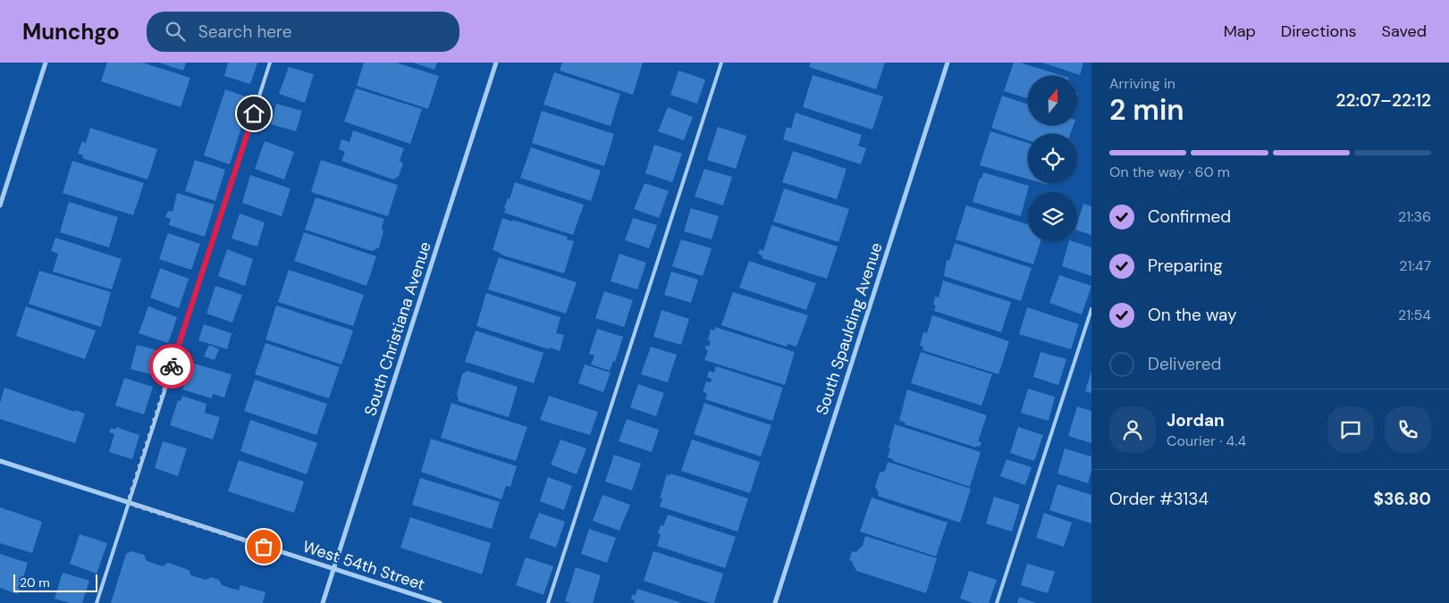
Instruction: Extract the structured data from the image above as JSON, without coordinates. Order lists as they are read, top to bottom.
{
  "streets": {
    "street": ["South Christiana Avenue", "South Spaulding Avenue", "West 54th Street"]
  },
  "crossings": [
    ["South Christiana Avenue", "West 54th Street"]
  ],
  "scale_bar": "20 m",
  "north": "top",
  "page": {
    "header": "Munchgo",
    "search": "Search here",
    "nav": ["Map", "Directions", "Saved"],
    "heading": ["2 min", "Arriving in", "22:07–22:12"],
    "panel": [
      "Jordan",
      "Courier · 4.4",
      "Order #3134",
      "$36.80"
    ],
    "bar": "On the way · 60 m",
    "list": [
      ["Confirmed", "21:36"],
      ["Preparing", "21:47"],
      ["On the way", "21:54"],
      "Delivered"
    ],
    "scale": "20 m"
  }
}
